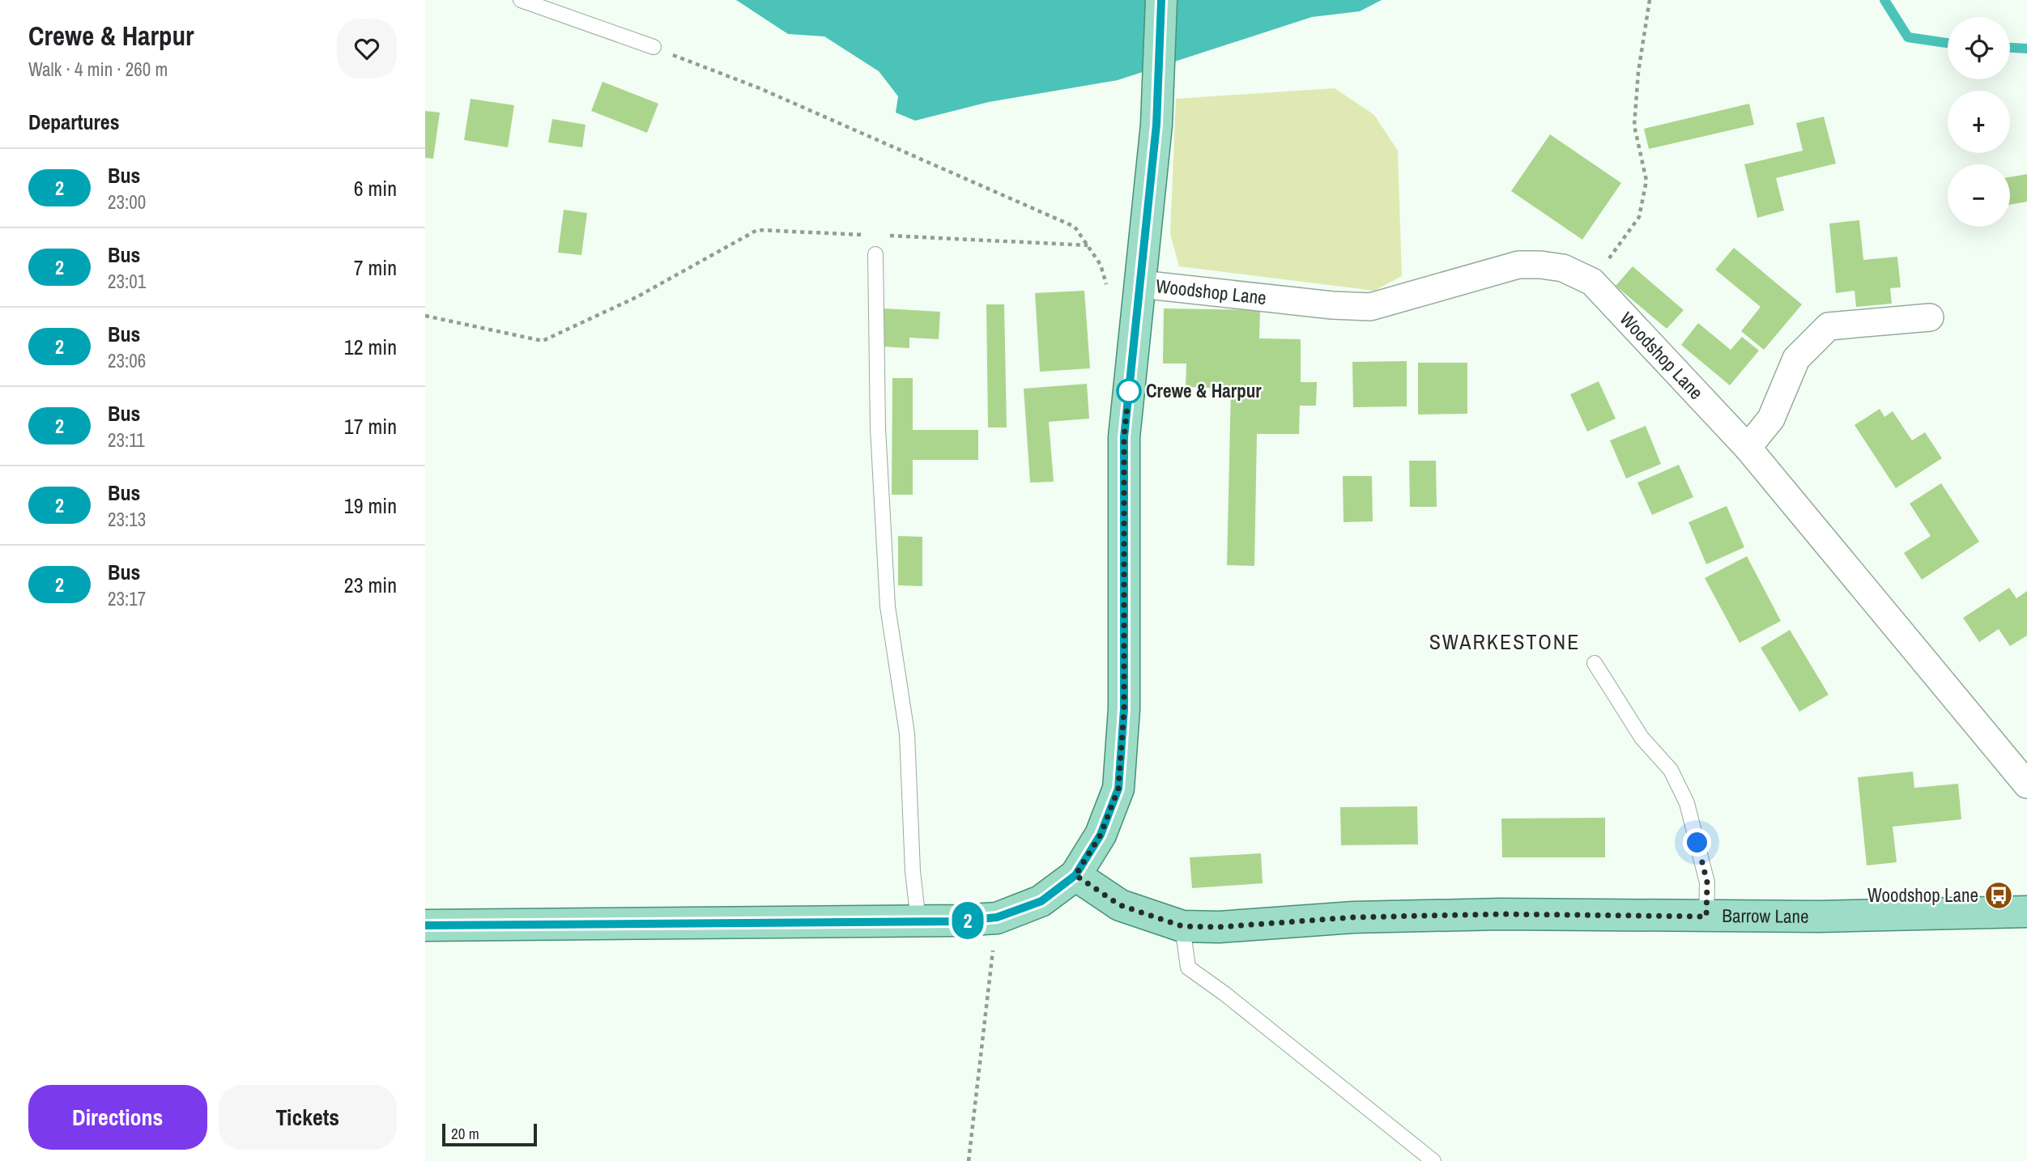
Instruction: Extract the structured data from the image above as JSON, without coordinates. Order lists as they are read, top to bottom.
{
  "streets": {
    "main road": ["Barrow Lane"],
    "street": ["Woodshop Lane"]
  },
  "districts": ["SWARKESTONE"],
  "places": {
    "other": ["Crewe & Harpur"],
    "bus stop": ["Woodshop Lane"]
  },
  "lines": ["bus line 2"],
  "scale_bar": "20 m",
  "page": {
    "heading": [
      ["Crewe & Harpur", "Walk · 4 min · 260 m"],
      "Departures"
    ],
    "on_map": "2",
    "map_buttons": ["+", "−"],
    "list": [
      {
        "mark": "2",
        "name": "Bus",
        "note": "23:00",
        "value": "6 min"
      },
      {
        "mark": "2",
        "name": "Bus",
        "note": "23:01",
        "value": "7 min"
      },
      {
        "mark": "2",
        "name": "Bus",
        "note": "23:06",
        "value": "12 min"
      },
      {
        "mark": "2",
        "name": "Bus",
        "note": "23:11",
        "value": "17 min"
      },
      {
        "mark": "2",
        "name": "Bus",
        "note": "23:13",
        "value": "19 min"
      },
      {
        "mark": "2",
        "name": "Bus",
        "note": "23:17",
        "value": "23 min"
      }
    ],
    "buttons": ["Directions", "Tickets"],
    "scale": "20 m"
  }
}
